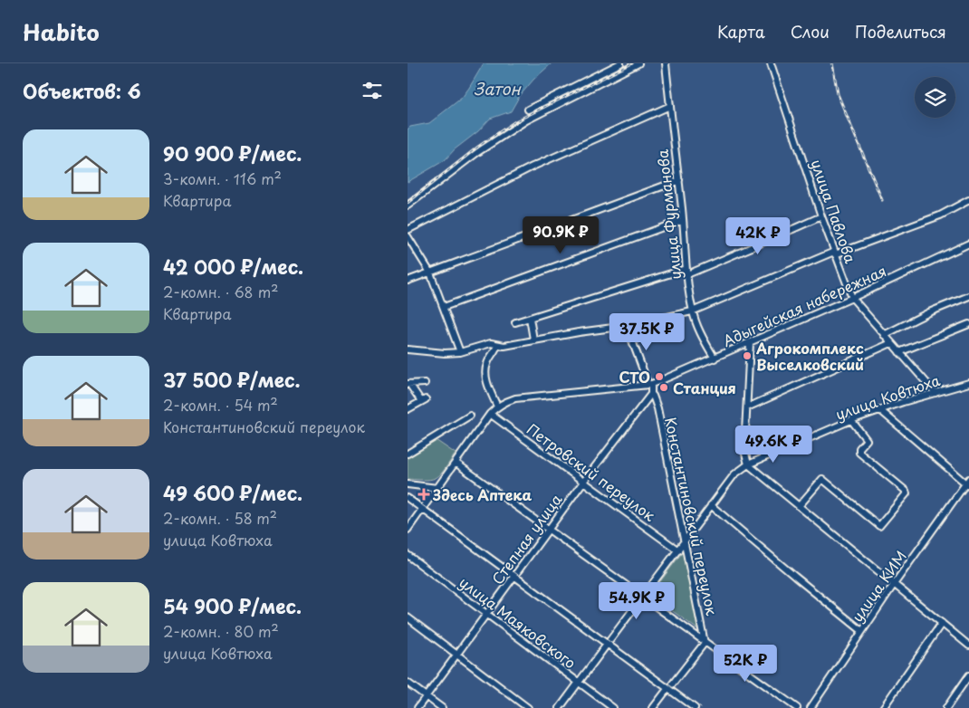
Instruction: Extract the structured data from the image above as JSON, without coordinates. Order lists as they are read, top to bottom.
{
  "streets": {
    "street": [
      "улица Павлова",
      "улица Фурманова",
      "Адыгейская набережная",
      "улица Ковтюха",
      "Петровский переулок",
      "Константиновский переулок",
      "Степная улица",
      "улица КИМ",
      "улица Маяковского"
    ]
  },
  "crossings": [
    ["улица Павлова", "Адыгейская набережная"],
    ["улица Павлова", "улица Ковтюха"],
    ["улица Фурманова", "Адыгейская набережная"],
    ["Адыгейская набережная", "Петровский переулок"],
    ["Адыгейская набережная", "Степная улица"],
    ["улица Ковтюха", "Петровский переулок"],
    ["улица Ковтюха", "Константиновский переулок"],
    ["улица Ковтюха", "улица Маяковского"],
    ["Петровский переулок", "Степная улица"],
    ["Степная улица", "улица Маяковского"]
  ],
  "water": ["Затон"],
  "places": {
    "other": ["Агрокомплекс Выселковский", "СТО", "Станция"],
    "health": ["Здесь Аптека"]
  },
  "page": {
    "header": "Habito",
    "nav": ["Карта", "Слои", "Поделиться"],
    "heading": "Объектов: 6",
    "list": [
      {
        "name": "90 900 ₽/мес.",
        "note": "3-комн. · 116 m² · Квартира"
      },
      {
        "name": "42 000 ₽/мес.",
        "note": "2-комн. · 68 m² · Квартира"
      },
      {
        "name": "37 500 ₽/мес.",
        "note": "2-комн. · 54 m² · Константиновский переулок"
      },
      {
        "name": "49 600 ₽/мес.",
        "note": "2-комн. · 58 m² · улица Ковтюха"
      },
      {
        "name": "54 900 ₽/мес.",
        "note": "2-комн. · 80 m² · улица Ковтюха"
      }
    ],
    "price": [
      "90.9K ₽",
      "42K ₽",
      "37.5K ₽",
      "49.6K ₽",
      "54.9K ₽",
      "52K ₽"
    ]
  }
}
